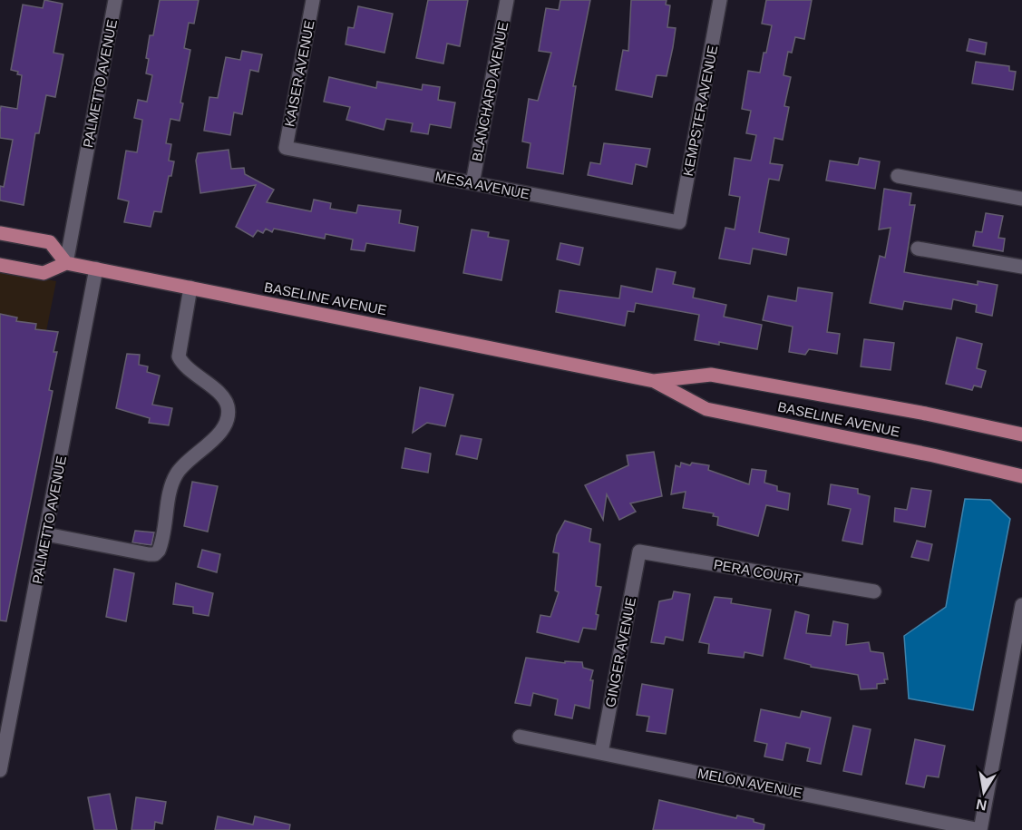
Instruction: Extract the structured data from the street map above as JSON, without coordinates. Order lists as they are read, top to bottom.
{
  "streets": {
    "main road": ["BASELINE AVENUE"],
    "street": [
      "KAISER AVENUE",
      "PALMETTO AVENUE",
      "BLANCHARD AVENUE",
      "KEMPSTER AVENUE",
      "MESA AVENUE",
      "PERA COURT",
      "GINGER AVENUE",
      "MELON AVENUE"
    ]
  },
  "crossings": [
    ["KAISER AVENUE", "MESA AVENUE"],
    ["PALMETTO AVENUE", "BASELINE AVENUE"],
    ["BLANCHARD AVENUE", "MESA AVENUE"],
    ["KEMPSTER AVENUE", "MESA AVENUE"],
    ["PERA COURT", "GINGER AVENUE"],
    ["GINGER AVENUE", "MELON AVENUE"]
  ],
  "north": "bottom"
}
